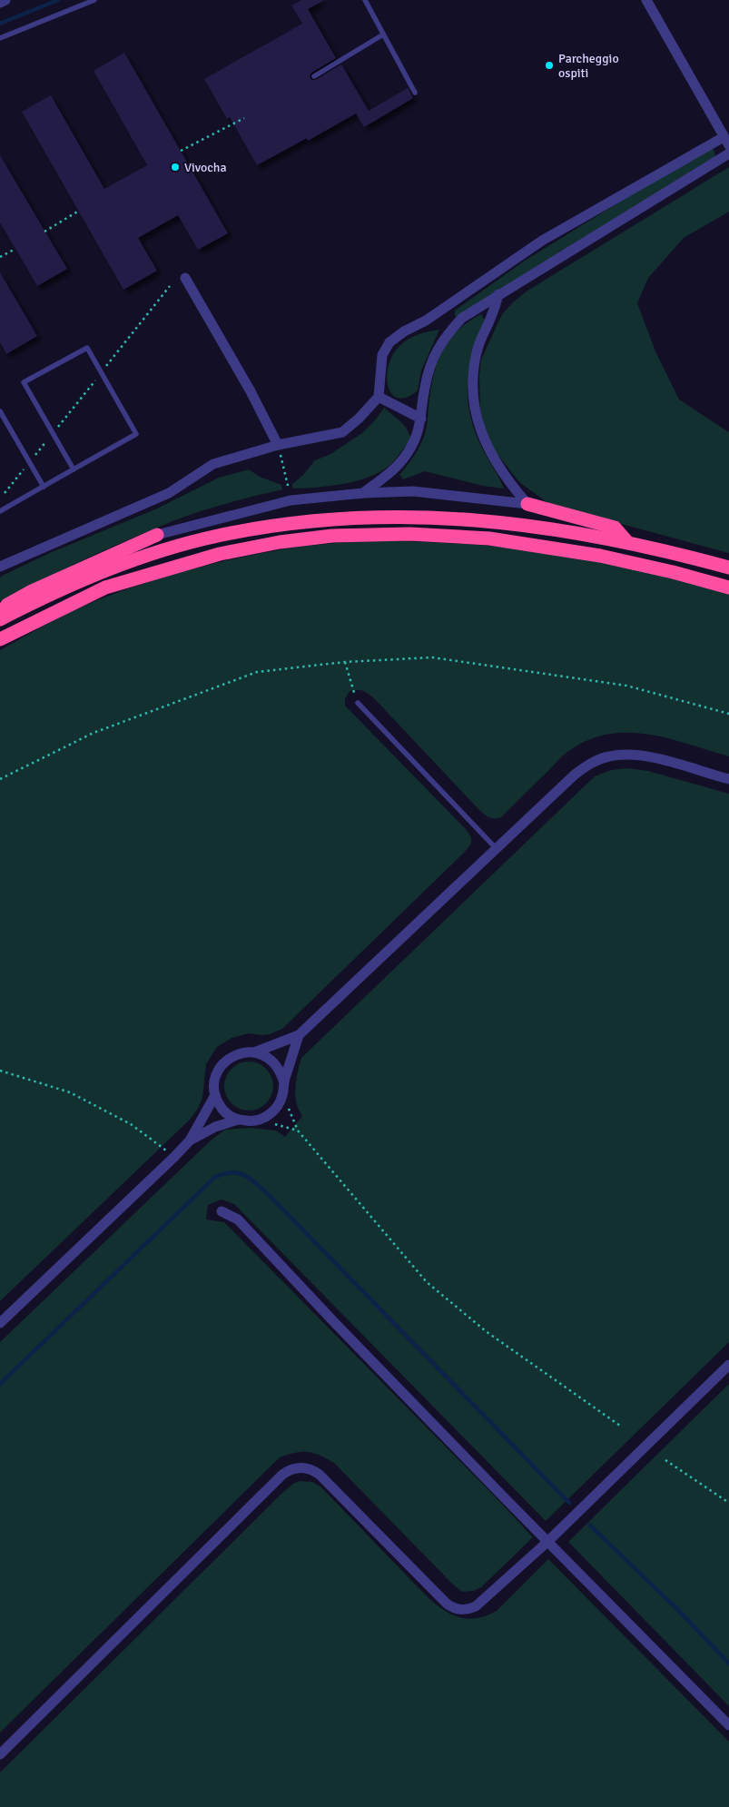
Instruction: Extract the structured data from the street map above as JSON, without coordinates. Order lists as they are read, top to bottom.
{
  "places": ["Parcheggio ospiti", "Vivocha"]
}
